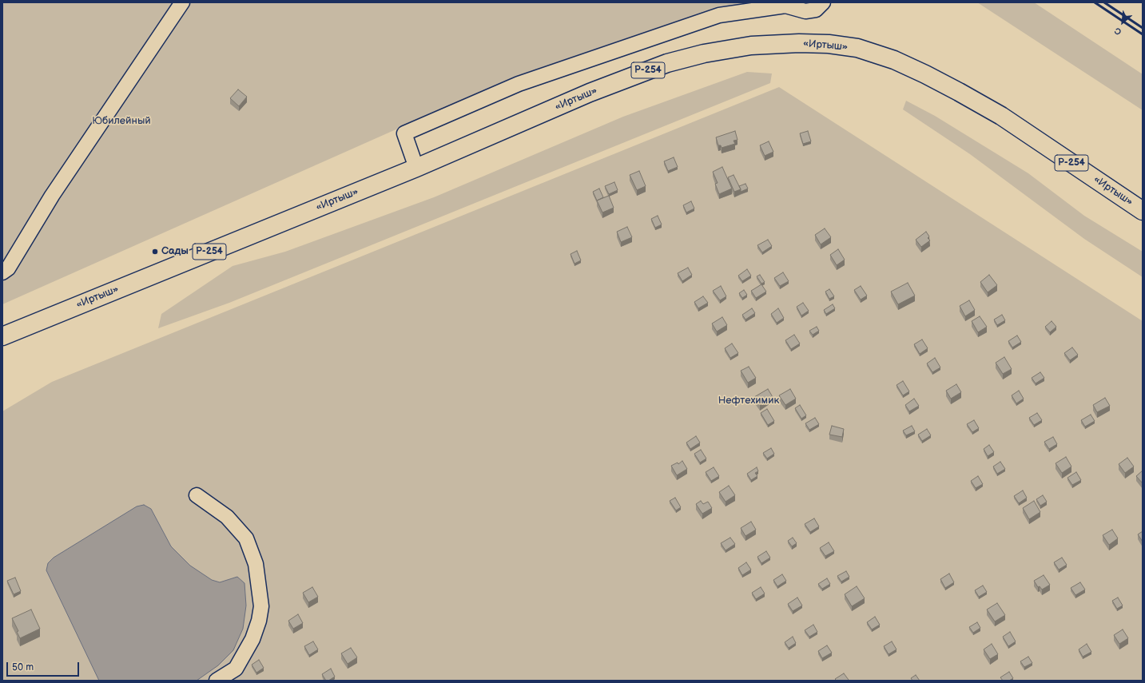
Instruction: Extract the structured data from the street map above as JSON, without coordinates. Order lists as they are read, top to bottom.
{
  "streets": {
    "main road": ["«Иртыш»", "Р-254"]
  },
  "parks": ["Юбилейный", "Нефтехимик"],
  "places": ["Сады"],
  "scale_bar": "50 m",
  "north": "bottom left"
}
